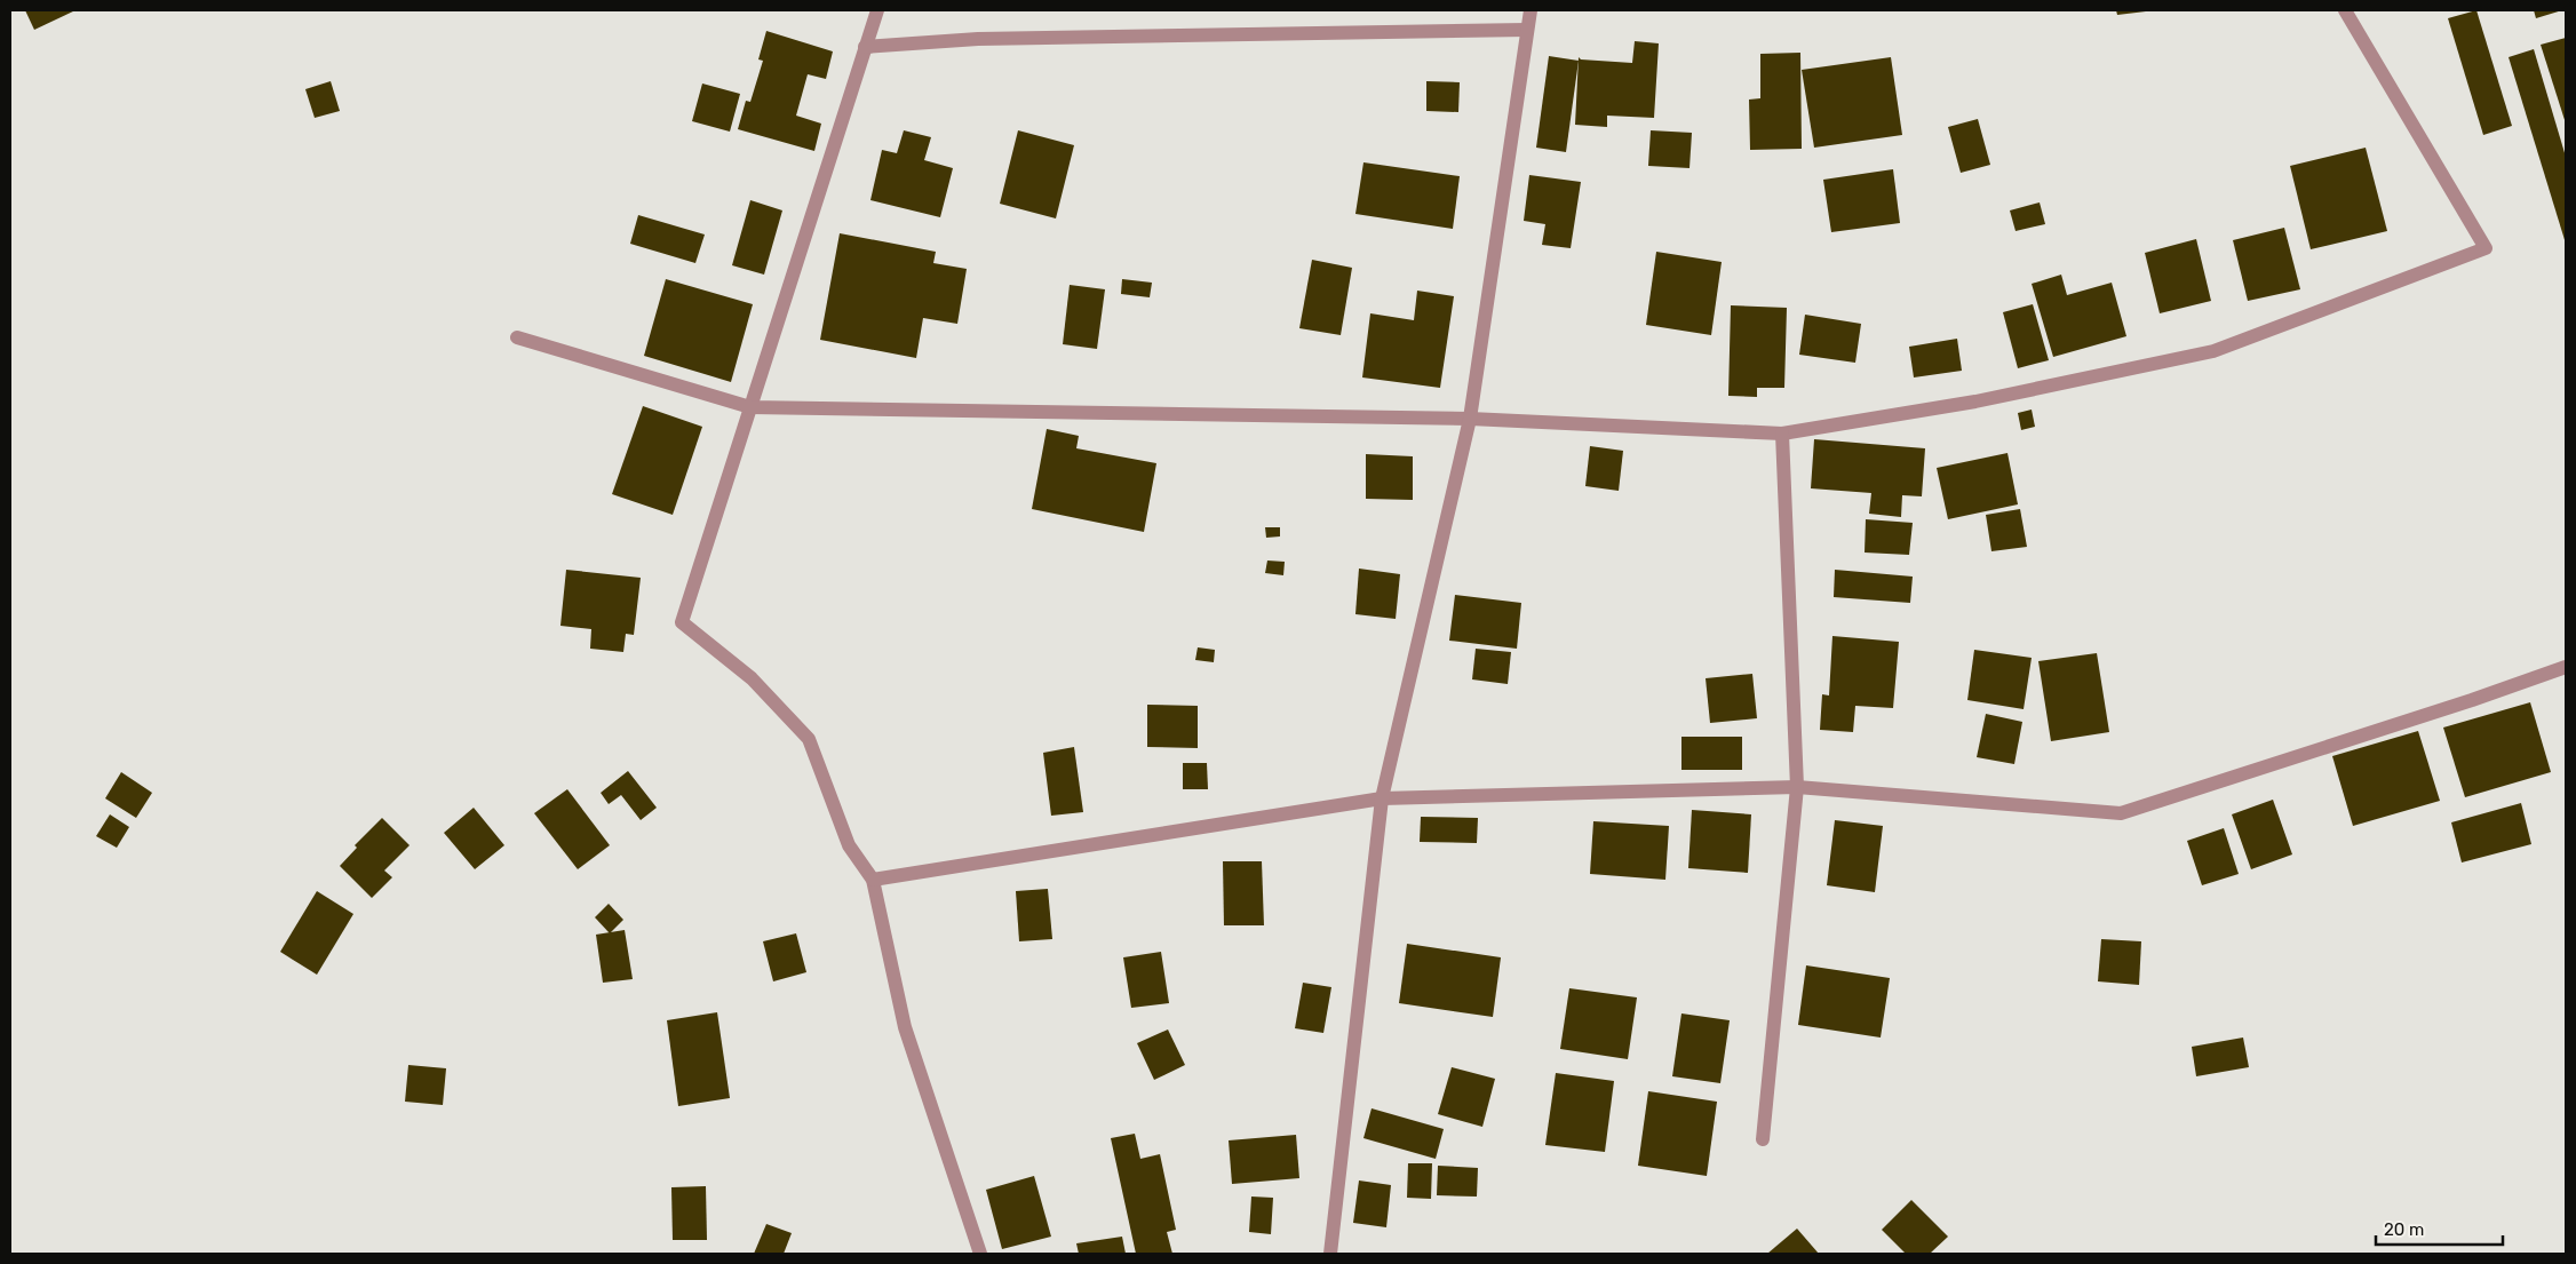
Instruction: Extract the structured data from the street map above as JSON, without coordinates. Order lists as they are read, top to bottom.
{
  "scale_bar": "20 m"
}
